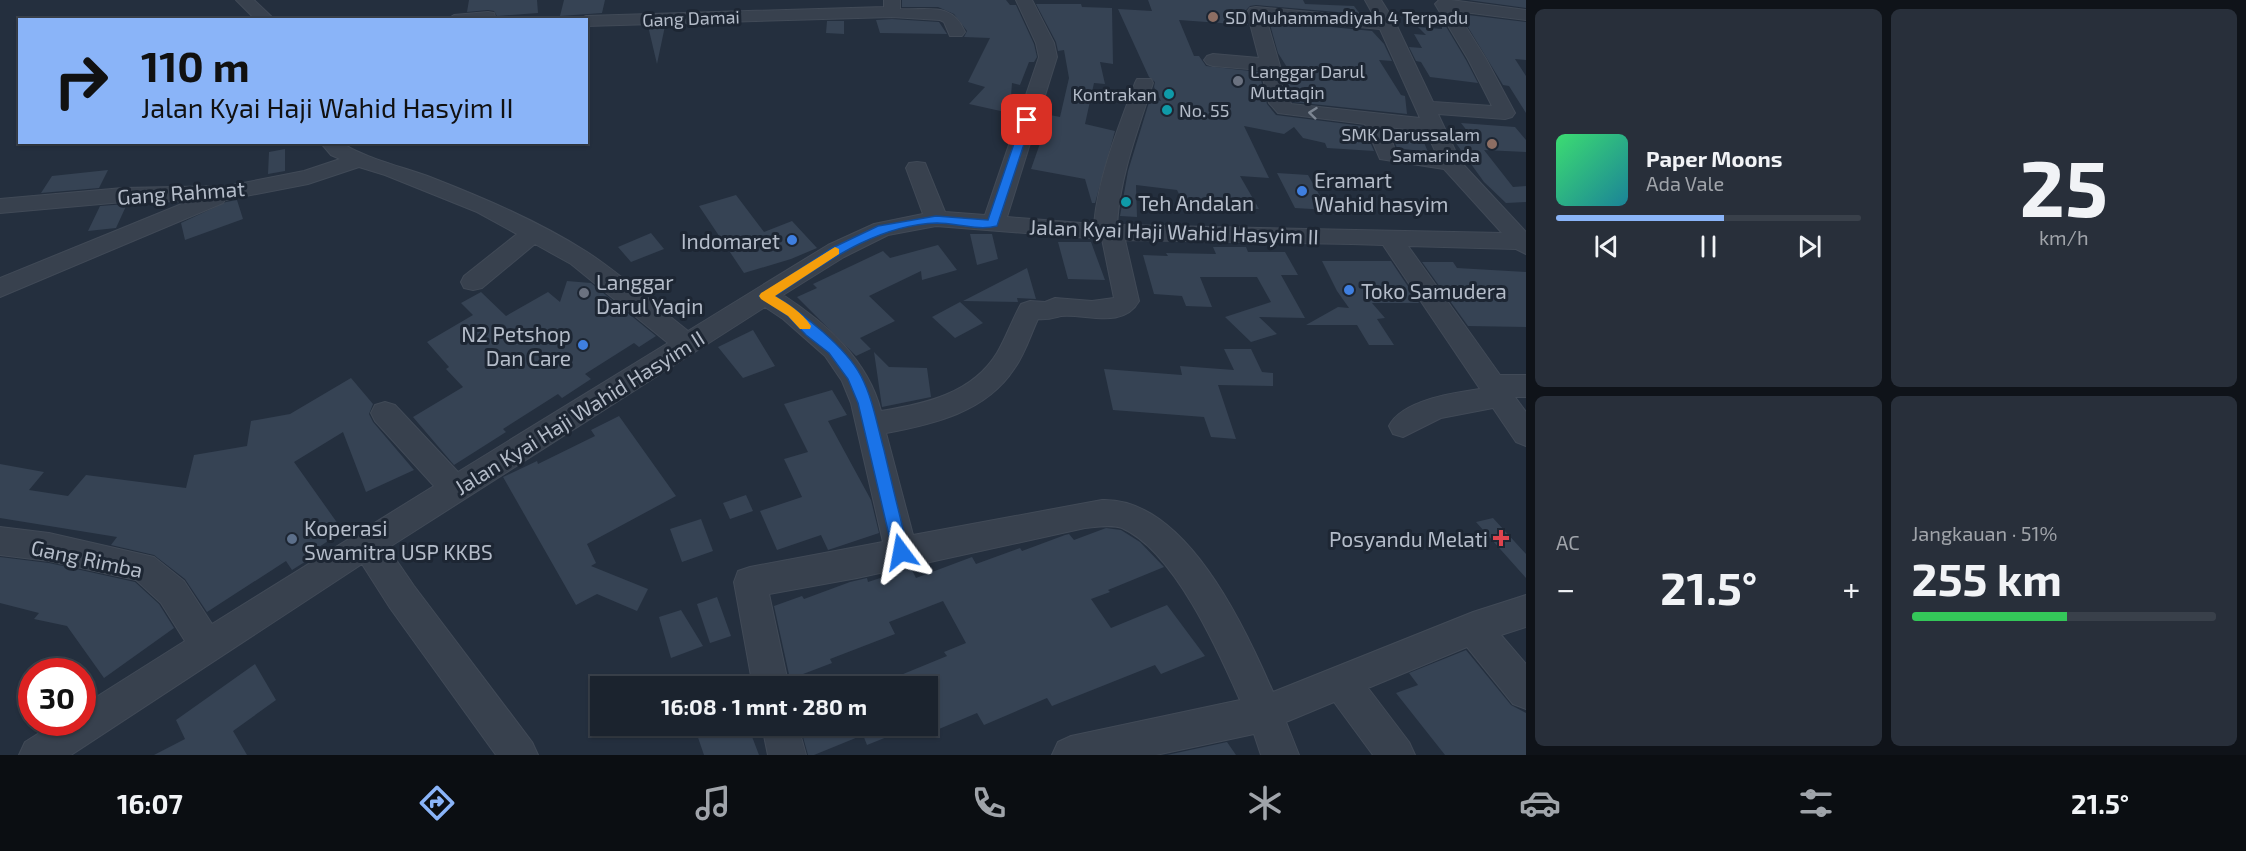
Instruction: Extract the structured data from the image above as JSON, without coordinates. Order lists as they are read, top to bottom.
{
  "streets": {
    "street": [
      "Gang Damai",
      "Gang Rahmat",
      "Jalan Kyai Haji Wahid Hasyim II",
      "Gang Rimba"
    ]
  },
  "crossings": [
    ["Jalan Kyai Haji Wahid Hasyim II", "Gang Rimba"]
  ],
  "places": {
    "other": [
      "SD Muhammadiyah 4 Terpadu",
      "Langgar Darul Muttaqin",
      "Kontrakan",
      "No. 55",
      "SMK Darussalam Samarinda",
      "Eramart Wahid hasyim",
      "Teh Andalan",
      "Indomaret",
      "Toko Samudera",
      "Langgar Darul Yaqin",
      "N2 Petshop Dan Care",
      "Koperasi Swamitra USP KKBS"
    ],
    "health": ["Posyandu Melati"]
  },
  "page": {
    "tile": [
      ["25", "km/h"],
      "AC",
      ["Jangkauan · 51%", "255 km"]
    ],
    "turn": ["110 m", "Jalan Kyai Haji Wahid Hasyim II"],
    "song": ["Paper Moons", "Ada Vale"],
    "heat": ["−", "21.5°", "+"],
    "limit": "30",
    "trip": "16:08 · 1 mnt · 280 m",
    "tabs": ["16:07", "21.5°"]
  }
}
